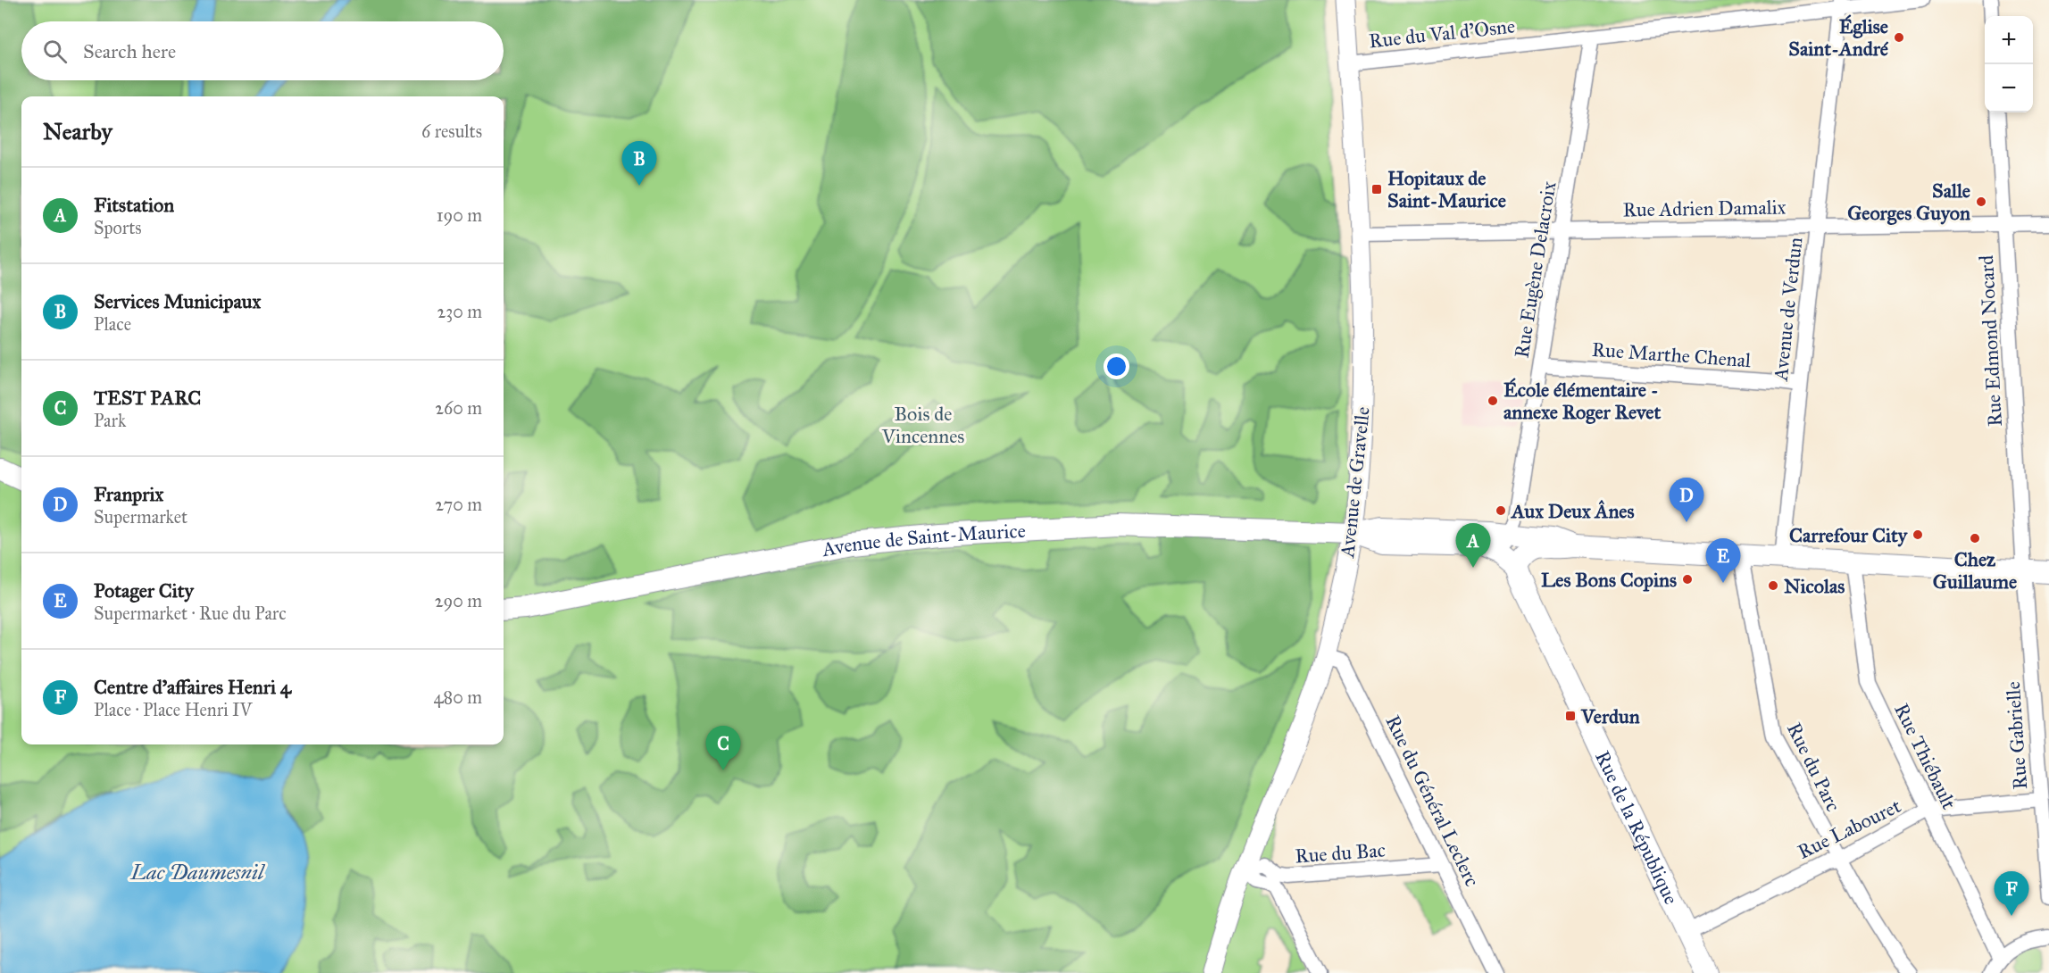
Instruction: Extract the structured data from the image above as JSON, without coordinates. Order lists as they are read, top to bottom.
{
  "streets": {
    "main road": ["Avenue de Saint-Maurice", "Rue de la République"],
    "street": [
      "Rue du Val d'Osne",
      "Rue Adrien Damalix",
      "Rue Eugène Delacroix",
      "Avenue de Verdun",
      "Rue Edmond Nocard",
      "Rue Marthe Chenal",
      "Avenue de Gravelle",
      "Rue Gabrielle",
      "Rue Thiébault",
      "Rue du Parc",
      "Rue du Général Leclerc",
      "Rue Labouret",
      "Rue du Bac"
    ]
  },
  "crossings": [
    ["Rue du Val d'Osne", "Rue Eugène Delacroix"],
    ["Rue du Val d'Osne", "Avenue de Verdun"],
    ["Rue du Val d'Osne", "Avenue de Gravelle"],
    ["Rue Adrien Damalix", "Rue Eugène Delacroix"],
    ["Rue Adrien Damalix", "Avenue de Verdun"],
    ["Rue Adrien Damalix", "Rue Edmond Nocard"],
    ["Rue Adrien Damalix", "Avenue de Gravelle"],
    ["Rue Eugène Delacroix", "Rue Marthe Chenal"],
    ["Avenue de Verdun", "Rue Marthe Chenal"],
    ["Rue Edmond Nocard", "Rue Gabrielle"],
    ["Avenue de Gravelle", "Avenue de Saint-Maurice"],
    ["Avenue de Gravelle", "Rue du Général Leclerc"],
    ["Rue Gabrielle", "Rue Labouret"],
    ["Rue Thiébault", "Rue Labouret"],
    ["Rue du Parc", "Rue Labouret"],
    ["Rue du Général Leclerc", "Rue du Bac"],
    ["Rue de la République", "Rue Labouret"]
  ],
  "water": ["Lac Daumesnil"],
  "parks": ["Bois de Vincennes"],
  "places": {
    "other": [
      "Église Saint-André",
      "Salle Georges Guyon",
      "École élémentaire - annexe Roger Revet",
      "Aux Deux Ânes",
      "Carrefour City",
      "Chez Guillaume",
      "Les Bons Copins",
      "Nicolas"
    ],
    "transit": ["Hopitaux de Saint-Maurice", "Verdun"]
  },
  "page": {
    "map_buttons": ["+", "−"],
    "search": "Search here",
    "heading": ["Nearby", "6 results"],
    "pins": [
      "B",
      "D",
      "A",
      "E",
      "C",
      "F"
    ],
    "list": [
      {
        "mark": "A",
        "name": "Fitstation",
        "note": "Sports",
        "value": "190 m"
      },
      {
        "mark": "B",
        "name": "Services Municipaux",
        "note": "Place",
        "value": "230 m"
      },
      {
        "mark": "C",
        "name": "TEST PARC",
        "note": "Park",
        "value": "260 m"
      },
      {
        "mark": "D",
        "name": "Franprix",
        "note": "Supermarket",
        "value": "270 m"
      },
      {
        "mark": "E",
        "name": "Potager City",
        "note": "Supermarket · Rue du Parc",
        "value": "290 m"
      },
      {
        "mark": "F",
        "name": "Centre d'affaires Henri 4",
        "note": "Place · Place Henri IV",
        "value": "480 m"
      }
    ]
  }
}
